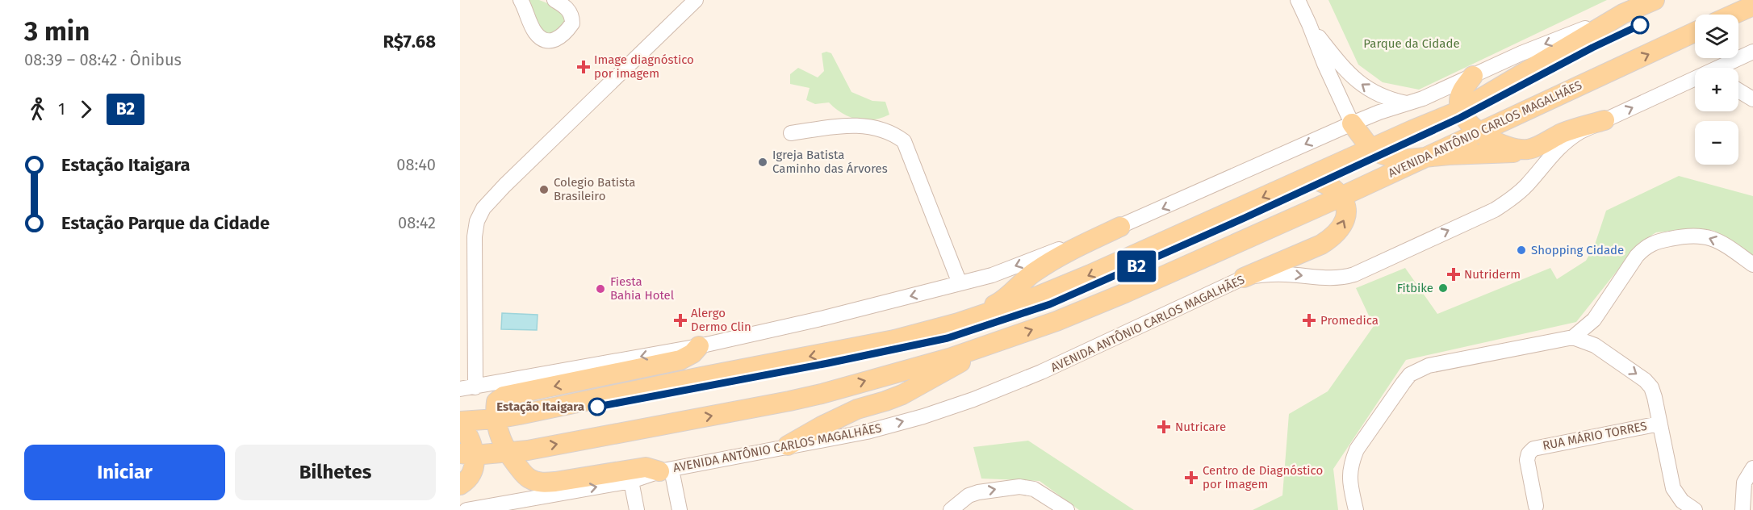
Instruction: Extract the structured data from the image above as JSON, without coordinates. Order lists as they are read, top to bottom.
{
  "streets": {
    "main road": ["AVENIDA ANTÔNIO CARLOS MAGALHÃES"],
    "street": ["RUA MÁRIO TORRES"]
  },
  "parks": ["Parque da Cidade"],
  "places": {
    "health": [
      "Image diagnóstico por imagem",
      "Nutriderm",
      "Alergo Dermo Clin",
      "Promedica",
      "Nutricare",
      "Centro de Diagnóstico por Imagem"
    ],
    "other": [
      "Igreja Batista Caminho das Árvores",
      "Colegio Batista Brasileiro",
      "Shopping Cidade",
      "Fitbike",
      "Fiesta Bahia Hotel",
      "Estação Itaigara"
    ]
  },
  "lines": ["bus line B2"],
  "page": {
    "heading": ["3 min", "08:39 – 08:42 · Ônibus", "R$7.68"],
    "on_map": "B2",
    "map_buttons": ["+", "−"],
    "legs": ["1", "B2"],
    "list": [
      {
        "name": "Estação Itaigara",
        "value": "08:40"
      },
      {
        "name": "Estação Parque da Cidade",
        "value": "08:42"
      }
    ],
    "buttons": ["Iniciar", "Bilhetes"]
  }
}
